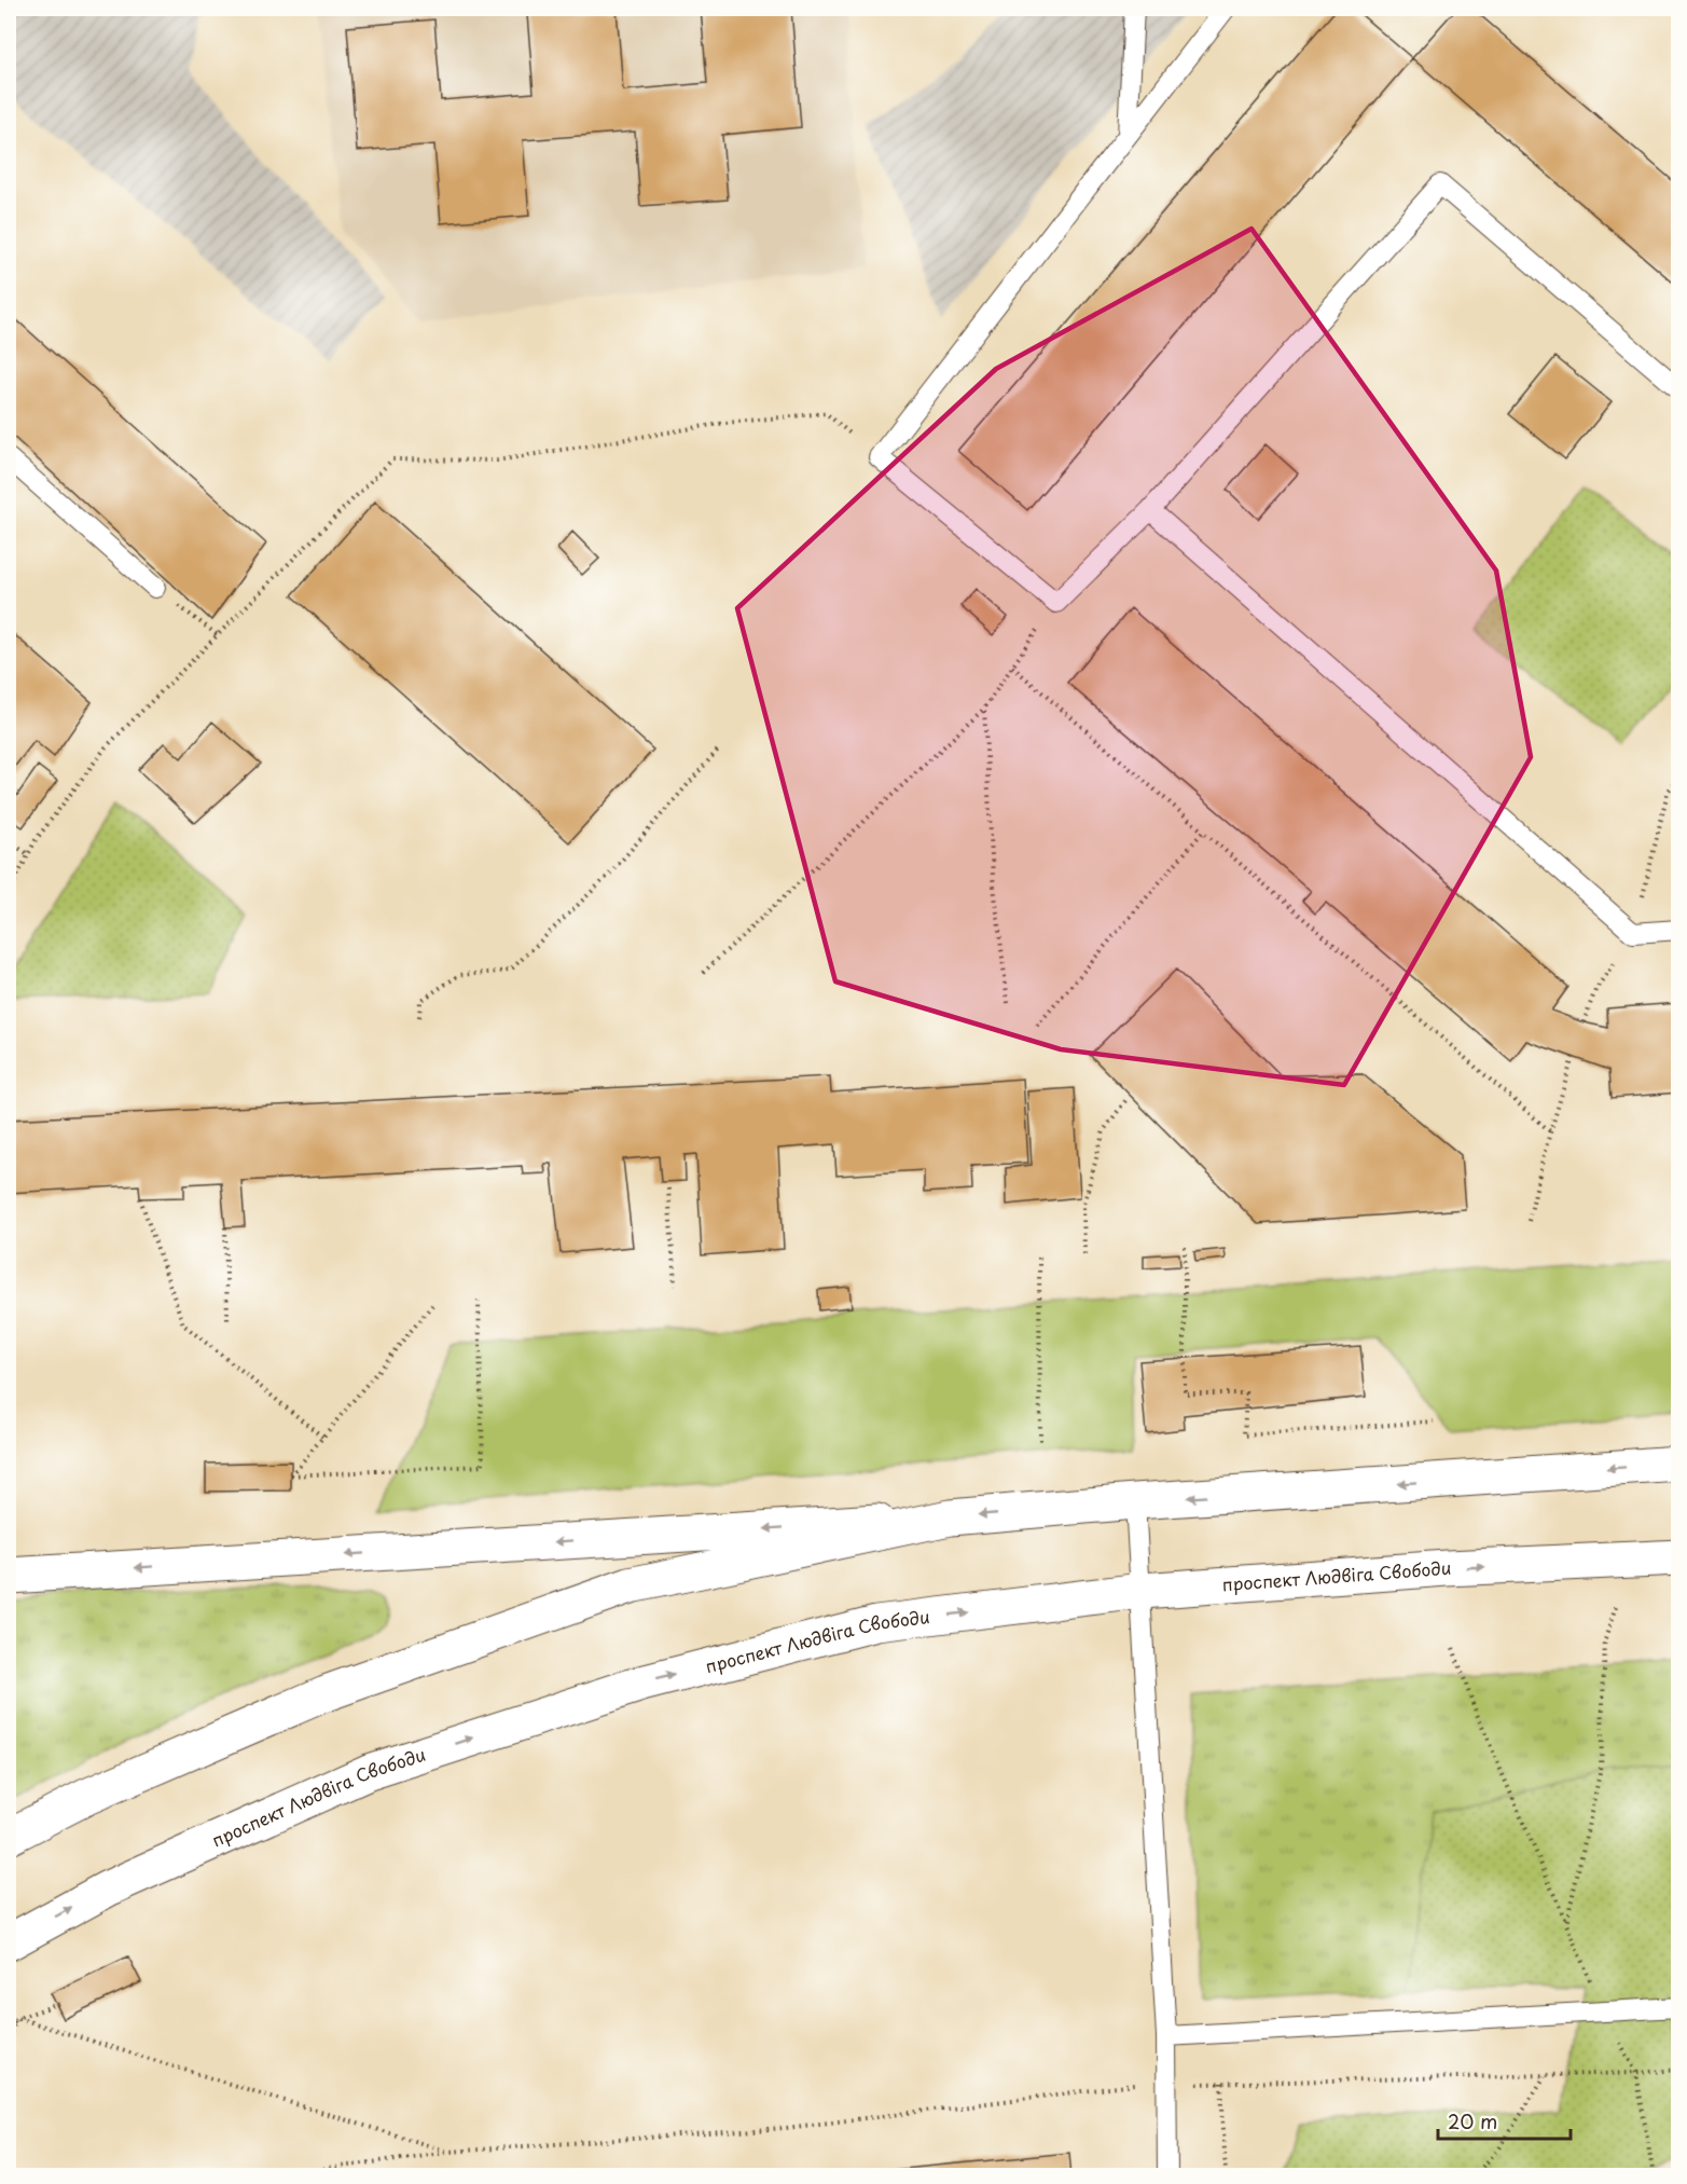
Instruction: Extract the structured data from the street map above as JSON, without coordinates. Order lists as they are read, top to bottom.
{
  "streets": {
    "main road": ["проспект Людвіга Свободи"]
  },
  "scale_bar": "20 m"
}
